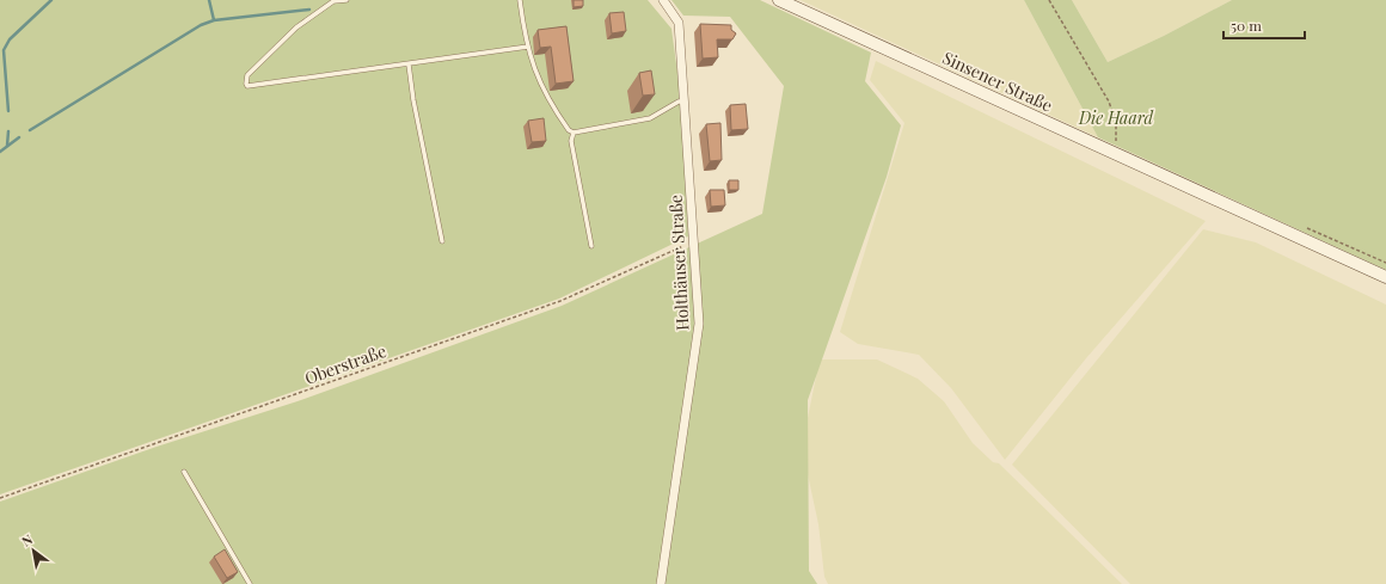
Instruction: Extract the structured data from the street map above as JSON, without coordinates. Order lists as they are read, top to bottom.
{
  "streets": {
    "main road": ["Sinsener Straße"],
    "street": ["Holthäuser Straße"],
    "path": ["Oberstraße"]
  },
  "crossings": [
    ["Holthäuser Straße", "Oberstraße"]
  ],
  "parks": ["Die Haard"],
  "scale_bar": "50 m",
  "north": "top left"
}
